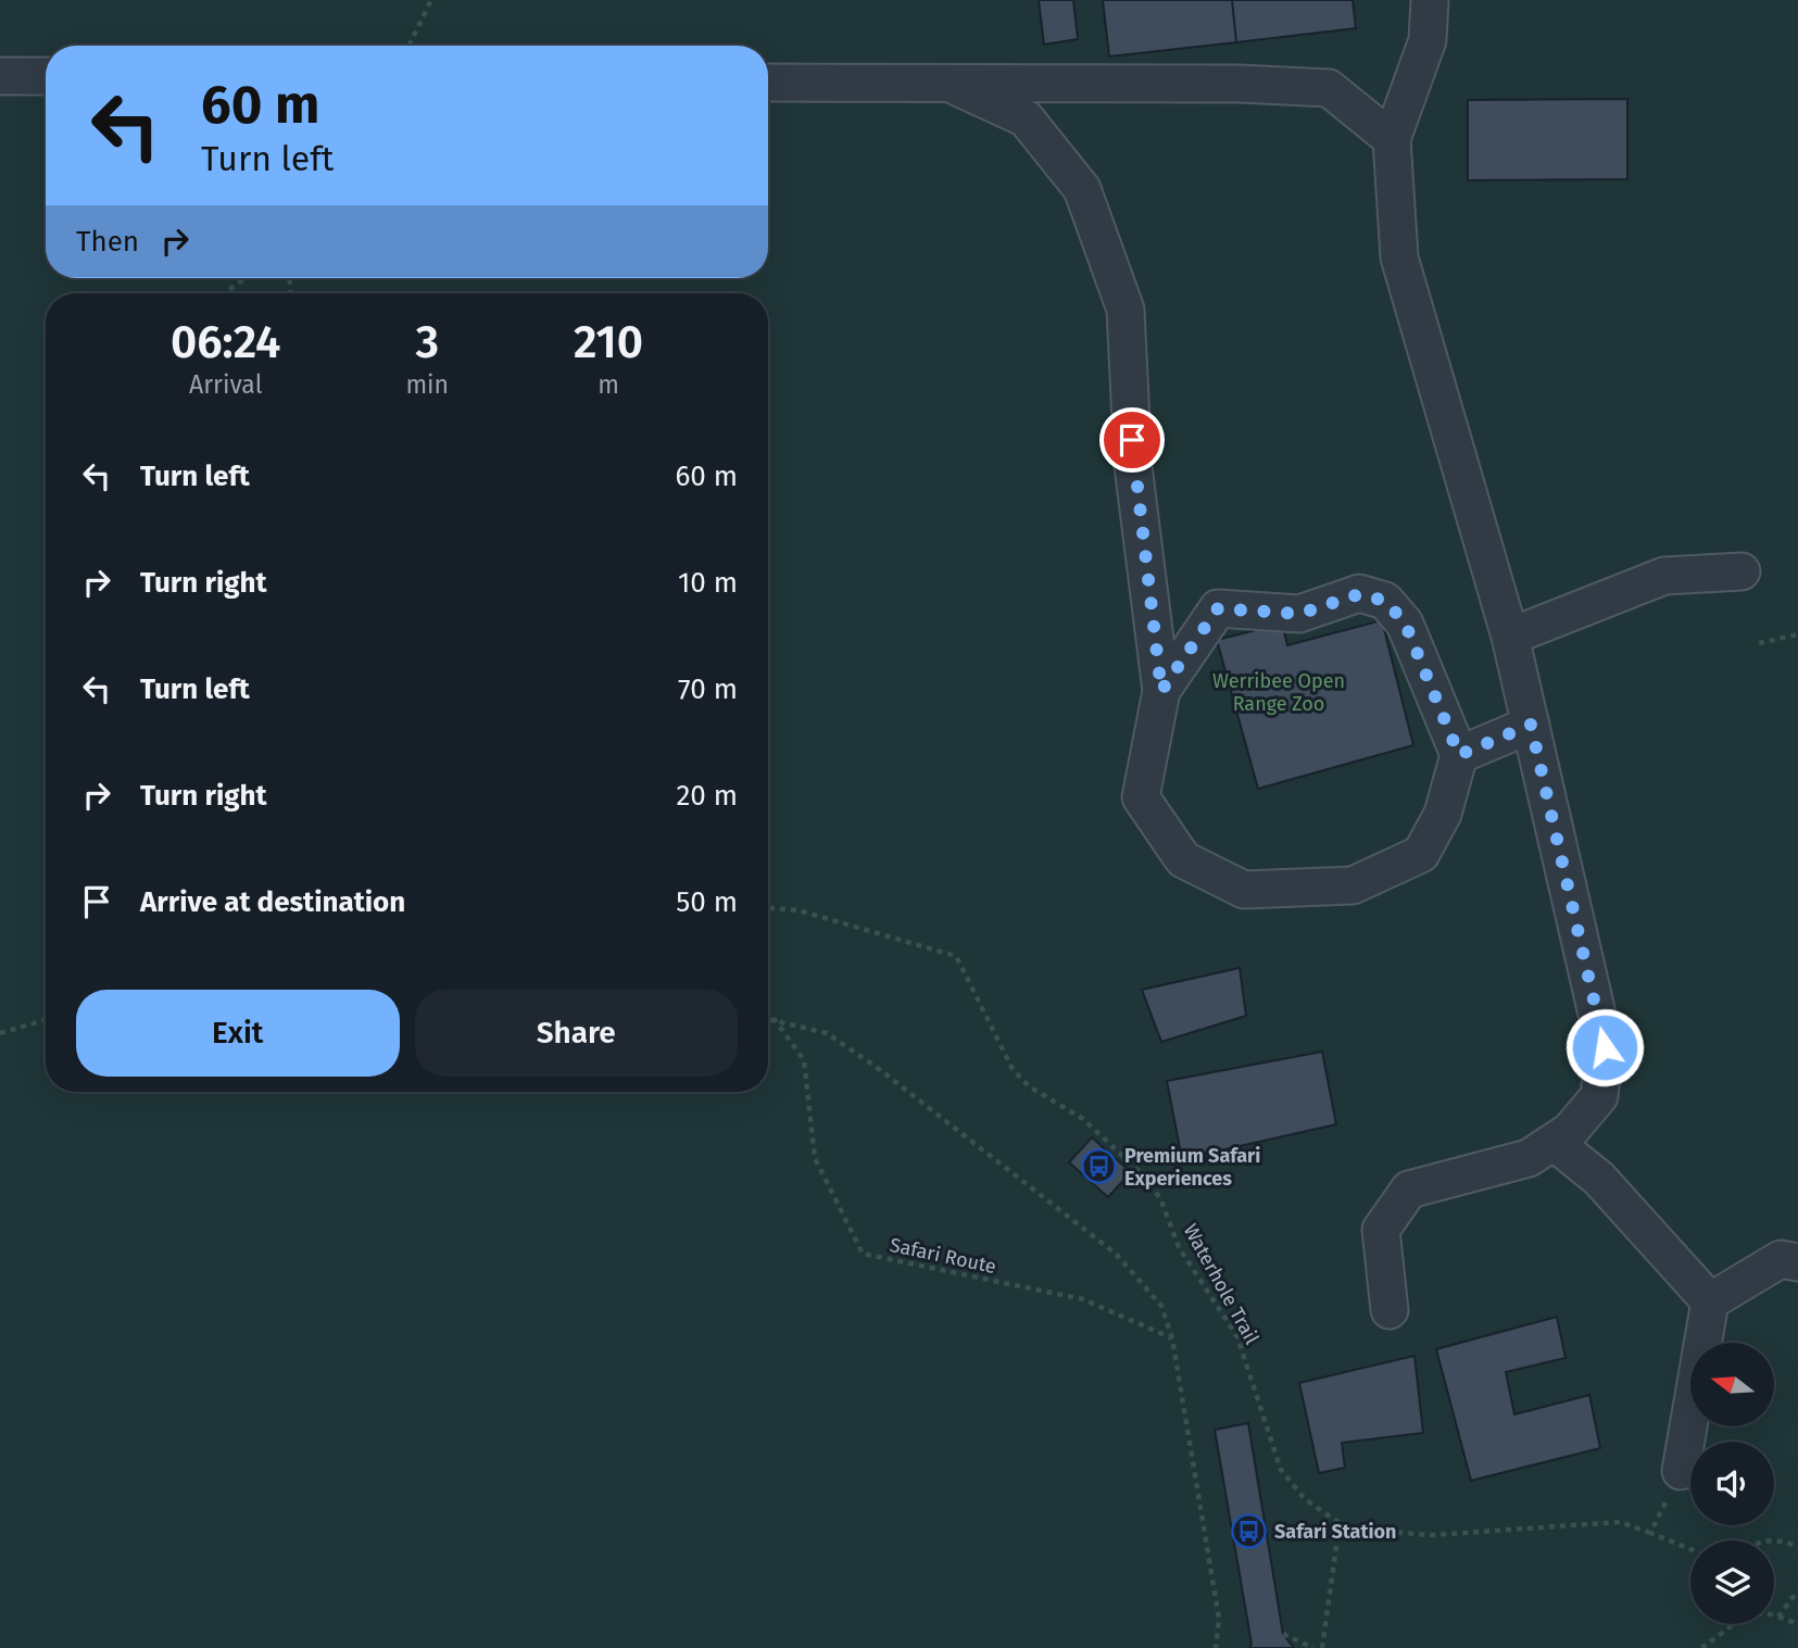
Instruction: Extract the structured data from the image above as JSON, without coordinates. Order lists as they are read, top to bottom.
{
  "streets": {
    "path": ["Safari Route", "Waterhole Trail"]
  },
  "parks": ["Werribee Open Range Zoo"],
  "places": {
    "bus stop": ["Premium Safari Experiences", "Safari Station"]
  },
  "north": "left",
  "page": {
    "turn": ["60 m", "Turn left"],
    "then": "Then",
    "eta": [
      "06:24",
      "Arrival",
      "3",
      "min",
      "210",
      "m"
    ],
    "list": [
      {
        "name": "Turn left",
        "value": "60 m"
      },
      {
        "name": "Turn right",
        "value": "10 m"
      },
      {
        "name": "Turn left",
        "value": "70 m"
      },
      {
        "name": "Turn right",
        "value": "20 m"
      },
      {
        "name": "Arrive at destination",
        "value": "50 m"
      }
    ],
    "buttons": ["Exit", "Share"]
  }
}
